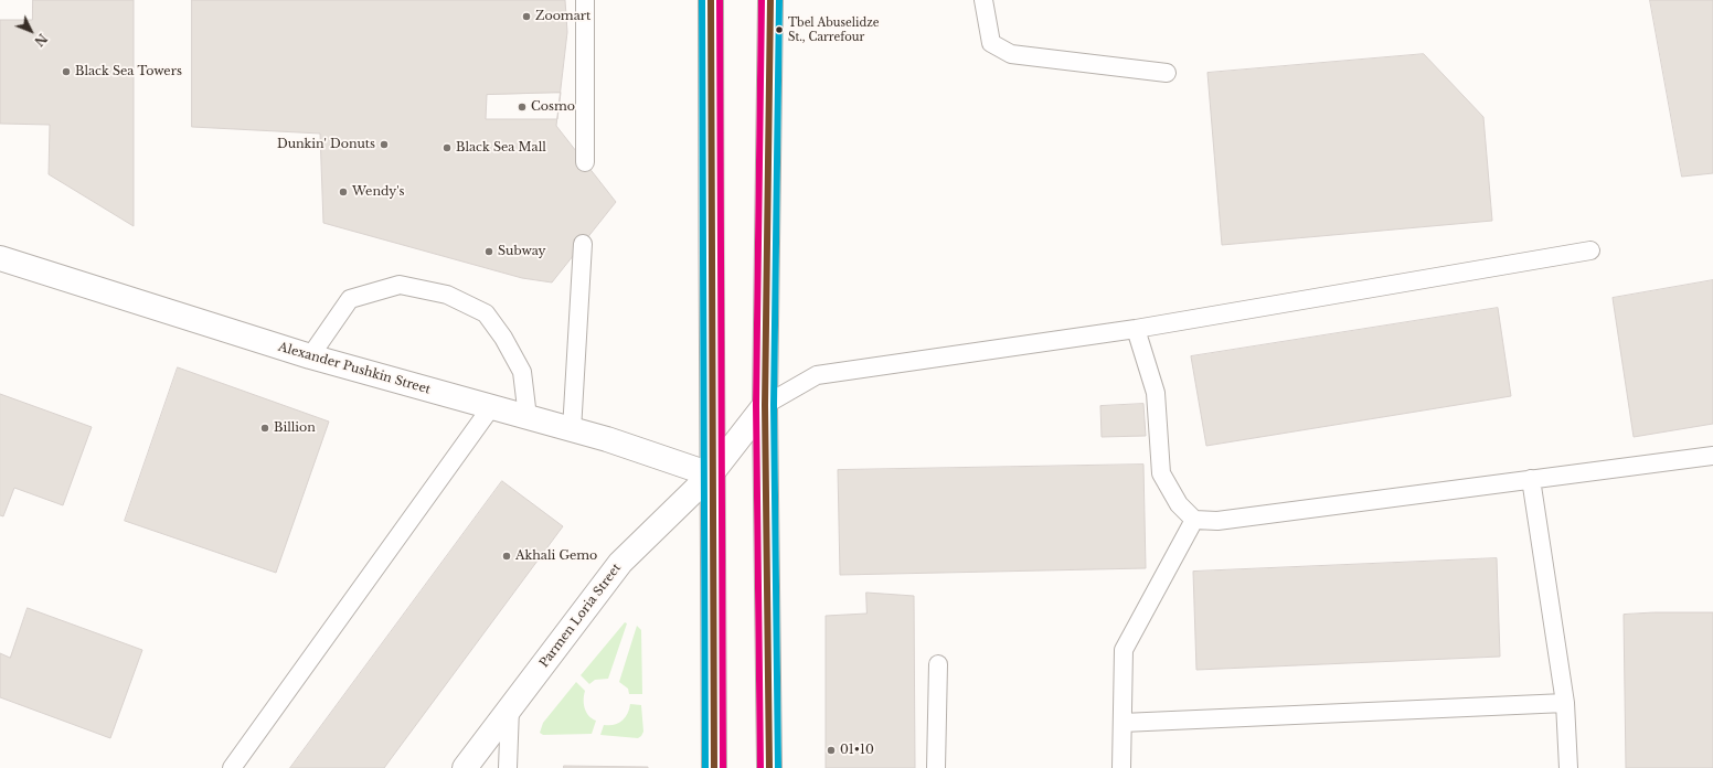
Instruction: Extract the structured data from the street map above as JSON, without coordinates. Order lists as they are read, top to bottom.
{
  "streets": {
    "main road": ["Alexander Pushkin Street", "Parmen Loria Street"]
  },
  "crossings": [
    ["Alexander Pushkin Street", "Parmen Loria Street"]
  ],
  "places": [
    "Zoomart",
    "Tbel Abuselidze St., Carrefour",
    "Black Sea Towers",
    "Cosmo",
    "Dunkin' Donuts",
    "Black Sea Mall",
    "Wendy's",
    "Subway",
    "Billion",
    "Akhali Gemo",
    "01•10"
  ],
  "north": "bottom right"
}
